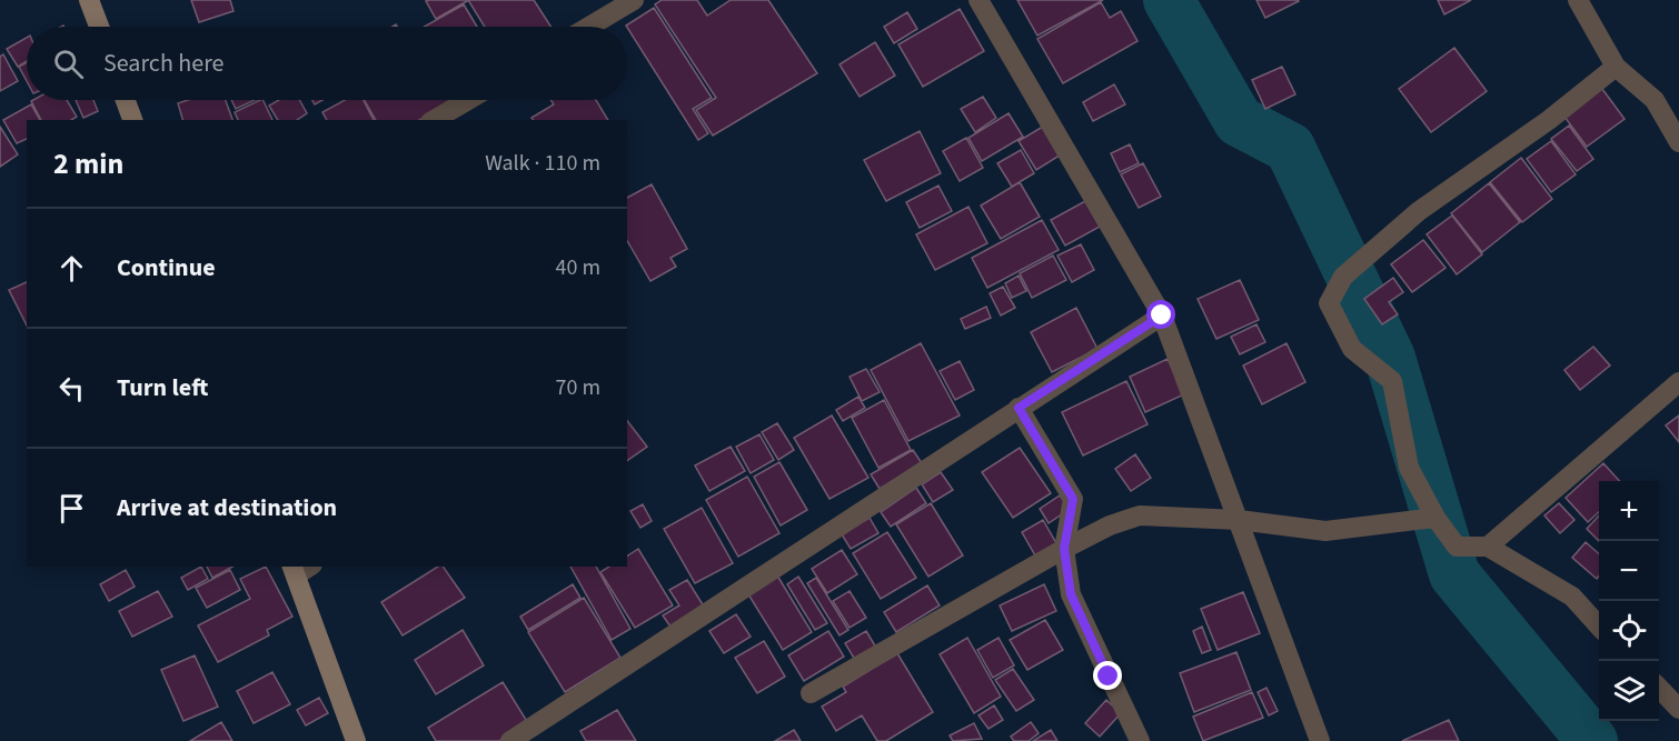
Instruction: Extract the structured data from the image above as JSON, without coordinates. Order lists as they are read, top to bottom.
{
  "page": {
    "search": "Search here",
    "heading": ["2 min", "Walk · 110 m"],
    "list": [
      ["Continue", "40 m"],
      ["Turn left", "70 m"],
      "Arrive at destination"
    ],
    "map_buttons": ["+", "−"]
  }
}
